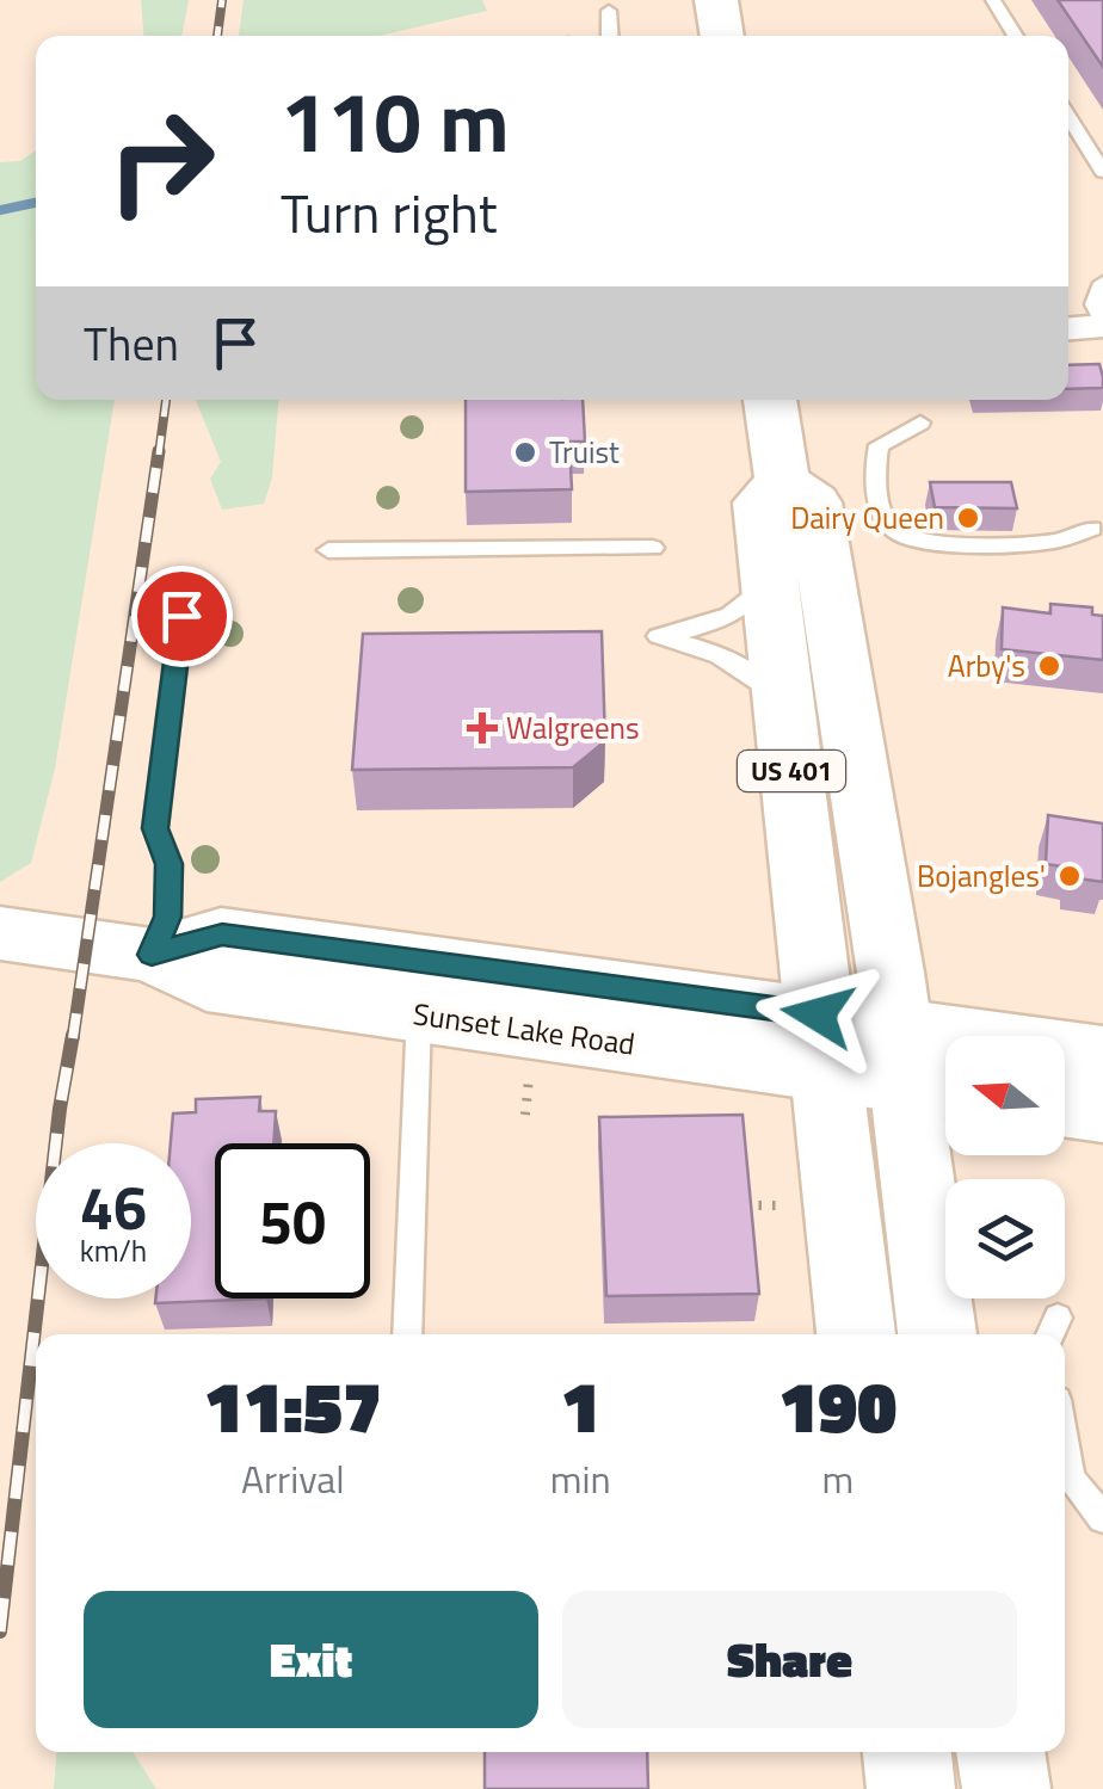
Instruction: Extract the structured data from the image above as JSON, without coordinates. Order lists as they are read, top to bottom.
{
  "streets": {
    "main road": ["US 401", "Sunset Lake Road"]
  },
  "crossings": [
    ["US 401", "Sunset Lake Road"]
  ],
  "places": {
    "other": [
      "Truist",
      "Dairy Queen",
      "Arby's",
      "Bojangles'"
    ],
    "health": ["Walgreens"]
  },
  "north": "left",
  "page": {
    "turn": ["110 m", "Turn right"],
    "then": "Then",
    "speed": "46 km/h",
    "limit": "50",
    "eta": [
      "11:57",
      "Arrival",
      "1",
      "min",
      "190",
      "m"
    ],
    "buttons": ["Exit", "Share"]
  }
}
